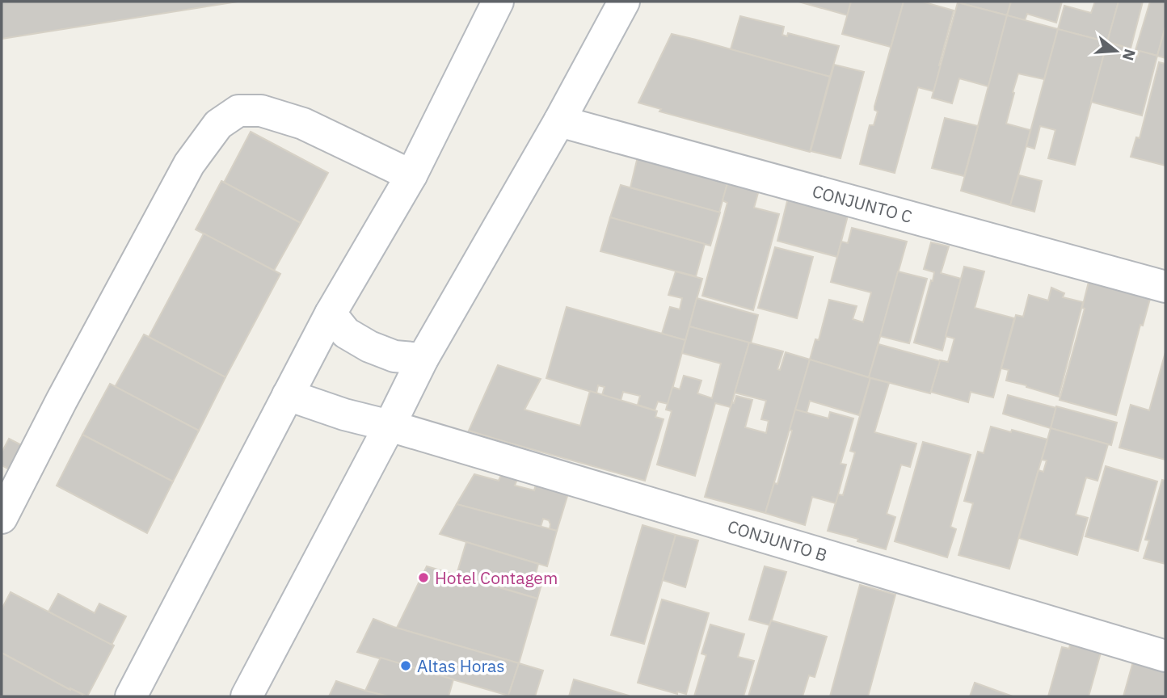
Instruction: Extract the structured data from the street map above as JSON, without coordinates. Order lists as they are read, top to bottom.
{
  "streets": {
    "street": ["CONJUNTO C", "CONJUNTO B"]
  },
  "places": ["Hotel Contagem", "Altas Horas"],
  "north": "right"
}
